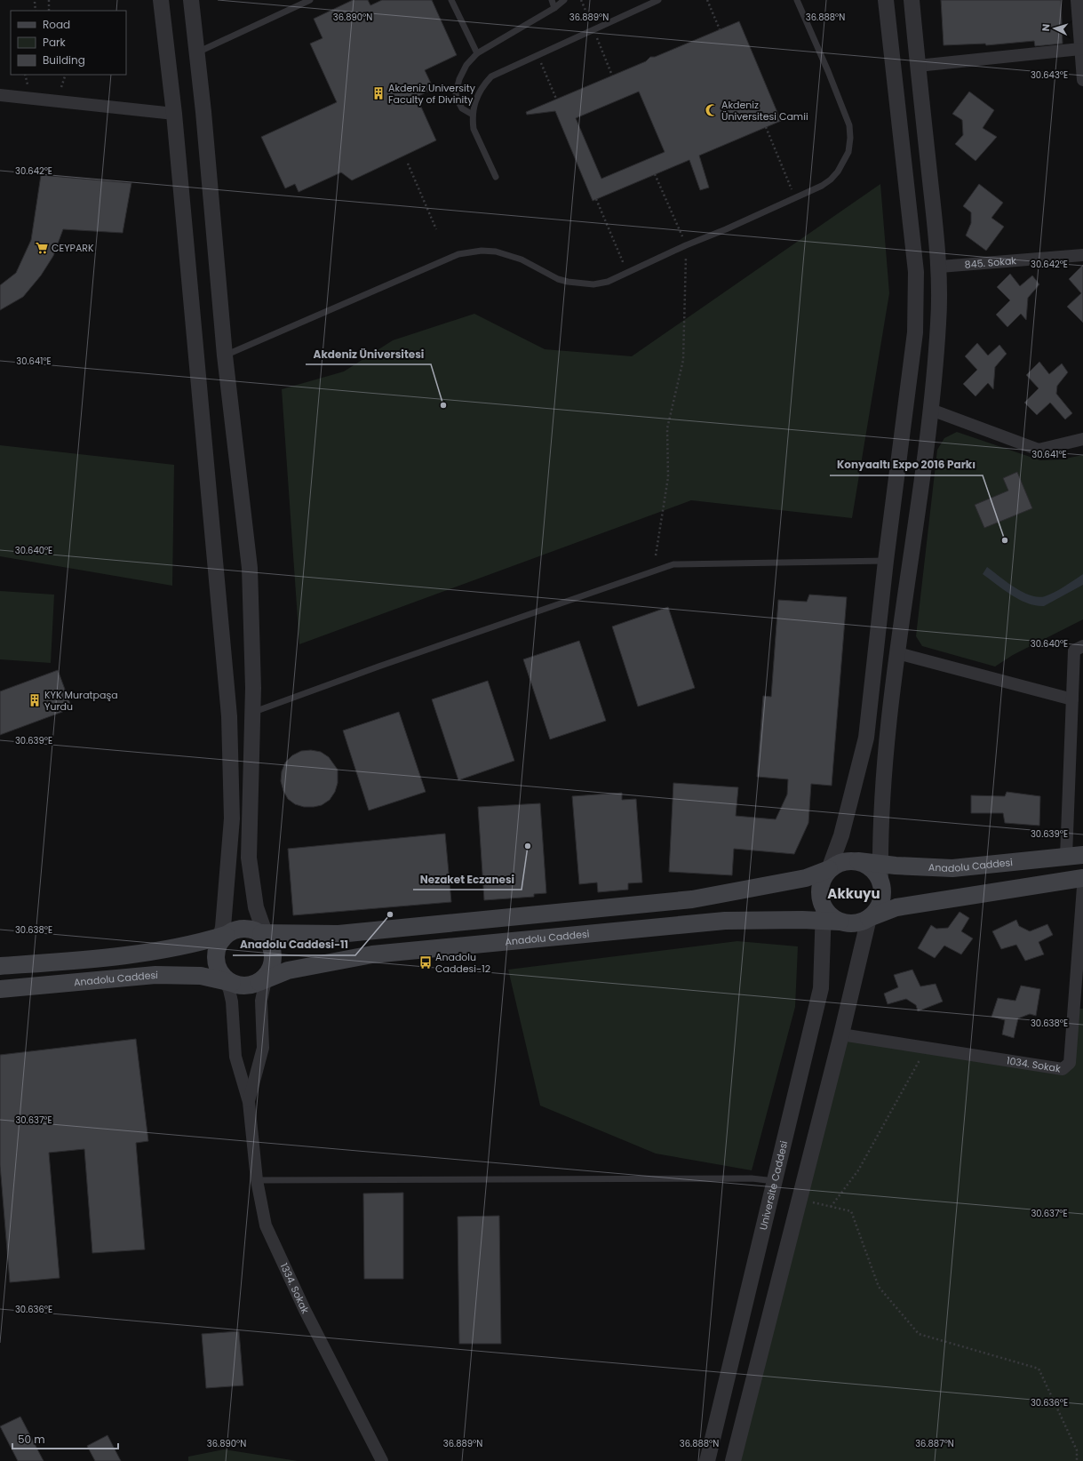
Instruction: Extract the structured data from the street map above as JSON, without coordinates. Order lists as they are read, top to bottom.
{
  "streets": {
    "main road": ["Anadolu Caddesi"],
    "street": [
      "845. Sokak",
      "1034. Sokak",
      "Universite Caddesi",
      "1334. Sokak"
    ]
  },
  "crossings": [
    ["Anadolu Caddesi", "Universite Caddesi"],
    ["Anadolu Caddesi", "1334. Sokak"]
  ],
  "districts": ["Akkuyu"],
  "places": {
    "building": ["Akdeniz University Faculty of Divinity", "KYK Muratpaşa Yurdu"],
    "mosque": ["Akdeniz Üniversitesi Camii"],
    "supermarket": ["CEYPARK"],
    "other": [
      "Akdeniz Üniversitesi",
      "Konyaaltı Expo 2016 Parkı",
      "Nezaket Eczanesi",
      "Anadolu Caddesi-11"
    ],
    "bus stop": ["Anadolu Caddesi-12"]
  },
  "legend": ["Road", "Park", "Building"],
  "scale_bar": "50 m",
  "north": "left",
  "coordinates": [
    "36.890°N",
    "36.889°N",
    "36.888°N",
    "30.643°E",
    "30.642°E",
    "30.641°E",
    "30.640°E",
    "30.639°E",
    "30.638°E",
    "30.637°E",
    "30.636°E",
    "36.887°N"
  ]
}
